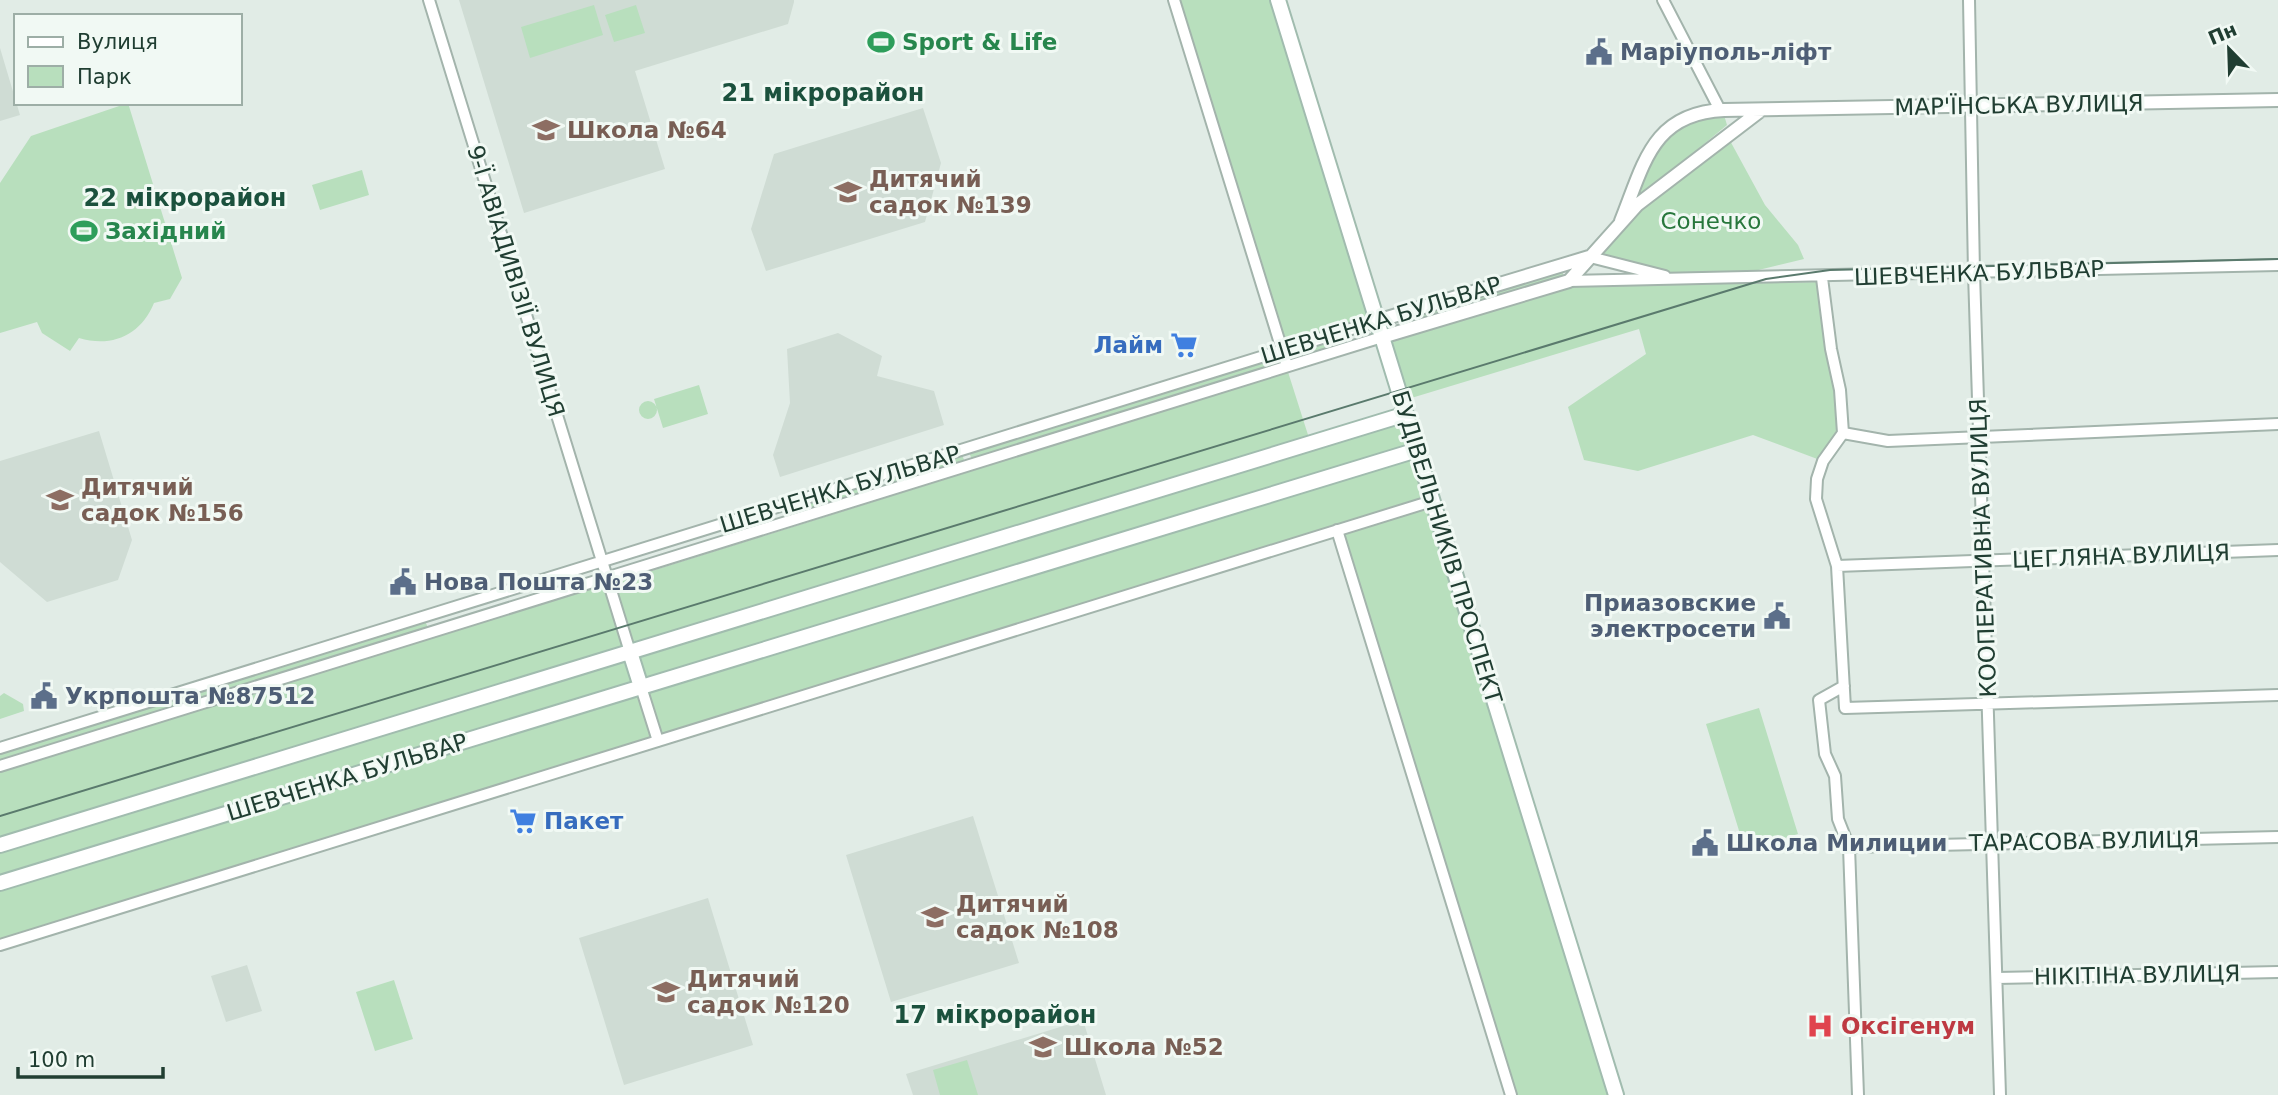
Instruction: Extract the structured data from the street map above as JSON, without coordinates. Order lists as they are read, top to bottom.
{
  "streets": {
    "main road": ["ШЕВЧЕНКА БУЛЬВАР", "БУДІВЕЛЬНИКІВ ПРОСПЕКТ"],
    "street": [
      "МАР'ЇНСЬКА ВУЛИЦЯ",
      "9-Ї АВІАДИВІЗІЇ ВУЛИЦЯ",
      "КООПЕРАТИВНА ВУЛИЦЯ",
      "ЦЕГЛЯНА ВУЛИЦЯ",
      "ТАРАСОВА ВУЛИЦЯ",
      "НІКІТІНА ВУЛИЦЯ"
    ]
  },
  "crossings": [
    ["МАР'ЇНСЬКА ВУЛИЦЯ", "КООПЕРАТИВНА ВУЛИЦЯ"],
    ["ШЕВЧЕНКА БУЛЬВАР", "9-Ї АВІАДИВІЗІЇ ВУЛИЦЯ"],
    ["ШЕВЧЕНКА БУЛЬВАР", "БУДІВЕЛЬНИКІВ ПРОСПЕКТ"],
    ["ШЕВЧЕНКА БУЛЬВАР", "КООПЕРАТИВНА ВУЛИЦЯ"],
    ["КООПЕРАТИВНА ВУЛИЦЯ", "ЦЕГЛЯНА ВУЛИЦЯ"],
    ["КООПЕРАТИВНА ВУЛИЦЯ", "ТАРАСОВА ВУЛИЦЯ"],
    ["КООПЕРАТИВНА ВУЛИЦЯ", "НІКІТІНА ВУЛИЦЯ"]
  ],
  "districts": ["21 мікрорайон", "22 мікрорайон", "17 мікрорайон"],
  "parks": ["Сонечко"],
  "places": {
    "sports": ["Sport & Life", "Західний"],
    "public building": [
      "Маріуполь-ліфт",
      "Нова Пошта №23",
      "Приазовские электросети",
      "Укрпошта №87512",
      "Школа Милиции"
    ],
    "school or university": [
      "Школа №64",
      "Дитячий садок №139",
      "Дитячий садок №156",
      "Дитячий садок №108",
      "Дитячий садок №120",
      "Школа №52"
    ],
    "supermarket": ["Лайм", "Пакет"],
    "hospital": ["Оксігенум"]
  },
  "legend": ["Вулиця", "Парк"],
  "scale_bar": "100 m",
  "north": "top left"
}
